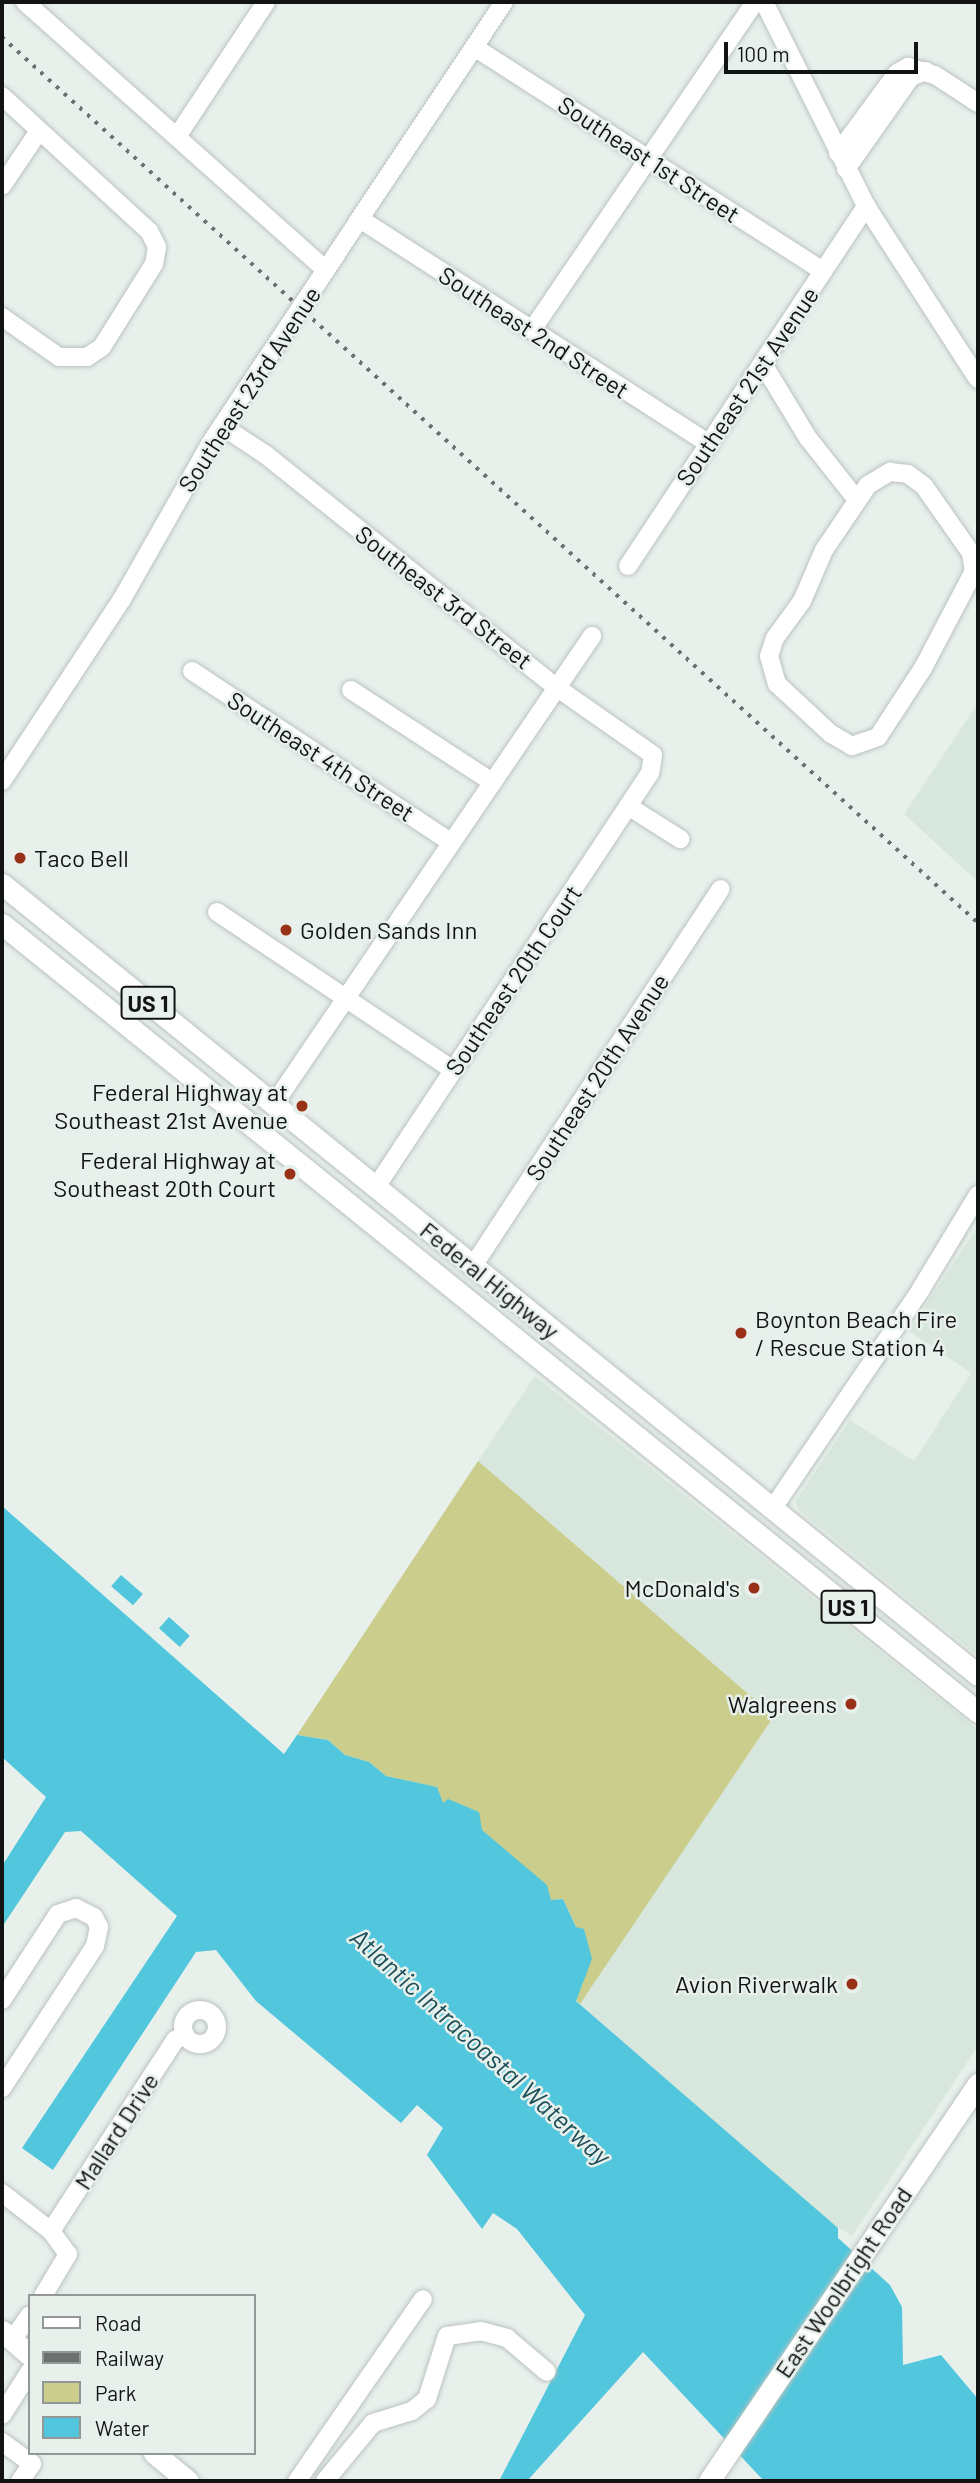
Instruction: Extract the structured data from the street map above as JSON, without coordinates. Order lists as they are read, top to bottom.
{
  "streets": {
    "main road": ["US 1", "Federal Highway", "East Woolbright Road"],
    "street": [
      "Southeast 1st Street",
      "Southeast 2nd Street",
      "Southeast 21st Avenue",
      "Southeast 23rd Avenue",
      "Southeast 3rd Street",
      "Southeast 4th Street",
      "Southeast 20th Court",
      "Southeast 20th Avenue",
      "Mallard Drive"
    ]
  },
  "crossings": [
    ["Southeast 1st Street", "Southeast 21st Avenue"],
    ["Southeast 1st Street", "Southeast 23rd Avenue"],
    ["Southeast 2nd Street", "Southeast 21st Avenue"],
    ["Southeast 2nd Street", "Southeast 23rd Avenue"],
    ["Southeast 23rd Avenue", "Southeast 3rd Street"],
    ["Southeast 3rd Street", "Southeast 20th Court"],
    ["Southeast 20th Court", "Federal Highway"],
    ["Southeast 20th Avenue", "Federal Highway"]
  ],
  "water": ["Atlantic Intracoastal Waterway"],
  "places": [
    "Taco Bell",
    "Golden Sands Inn",
    "Federal Highway at Southeast 21st Avenue",
    "Federal Highway at Southeast 20th Court",
    "Boynton Beach Fire / Rescue Station 4",
    "McDonald's",
    "Walgreens",
    "Avion Riverwalk"
  ],
  "legend": [
    "Road",
    "Railway",
    "Park",
    "Water"
  ],
  "scale_bar": "100 m"
}
